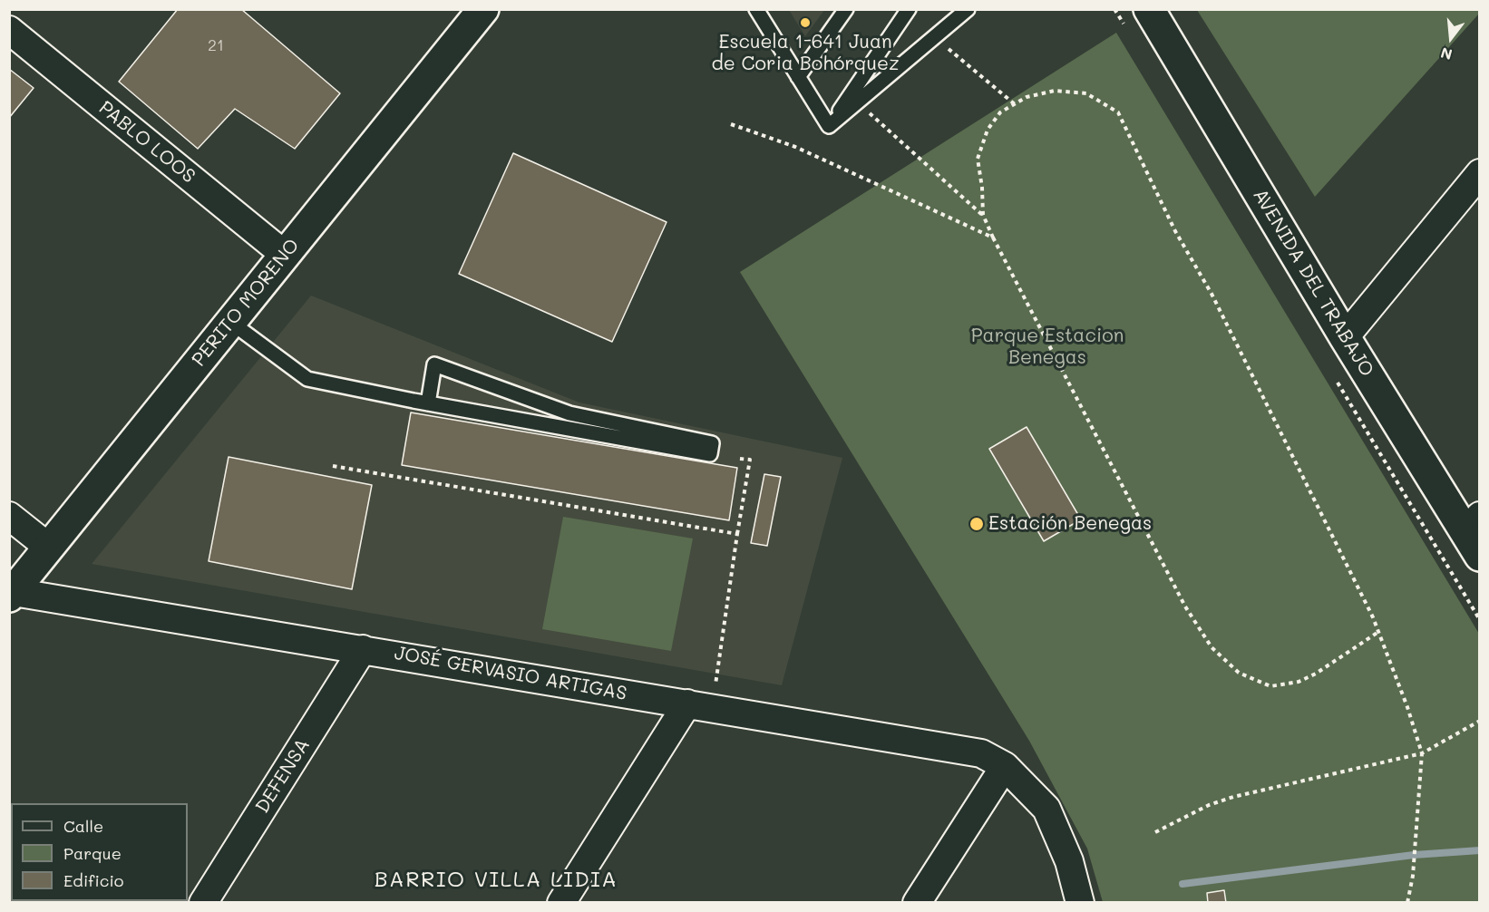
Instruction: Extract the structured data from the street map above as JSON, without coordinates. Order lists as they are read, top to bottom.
{
  "streets": {
    "main road": ["AVENIDA DEL TRABAJO", "PERITO MORENO"],
    "street": ["PABLO LOOS", "JOSÉ GERVASIO ARTIGAS", "DEFENSA"]
  },
  "crossings": [
    ["PABLO LOOS", "PERITO MORENO"],
    ["PERITO MORENO", "JOSÉ GERVASIO ARTIGAS"],
    ["JOSÉ GERVASIO ARTIGAS", "DEFENSA"]
  ],
  "districts": ["BARRIO VILLA LIDIA"],
  "parks": ["Parque Estacion Benegas"],
  "places": ["Escuela 1-641 Juan de Coria Bohórquez", "Estación Benegas"],
  "house_numbers": ["21"],
  "legend": ["Calle", "Parque", "Edificio"],
  "north": "bottom"
}
